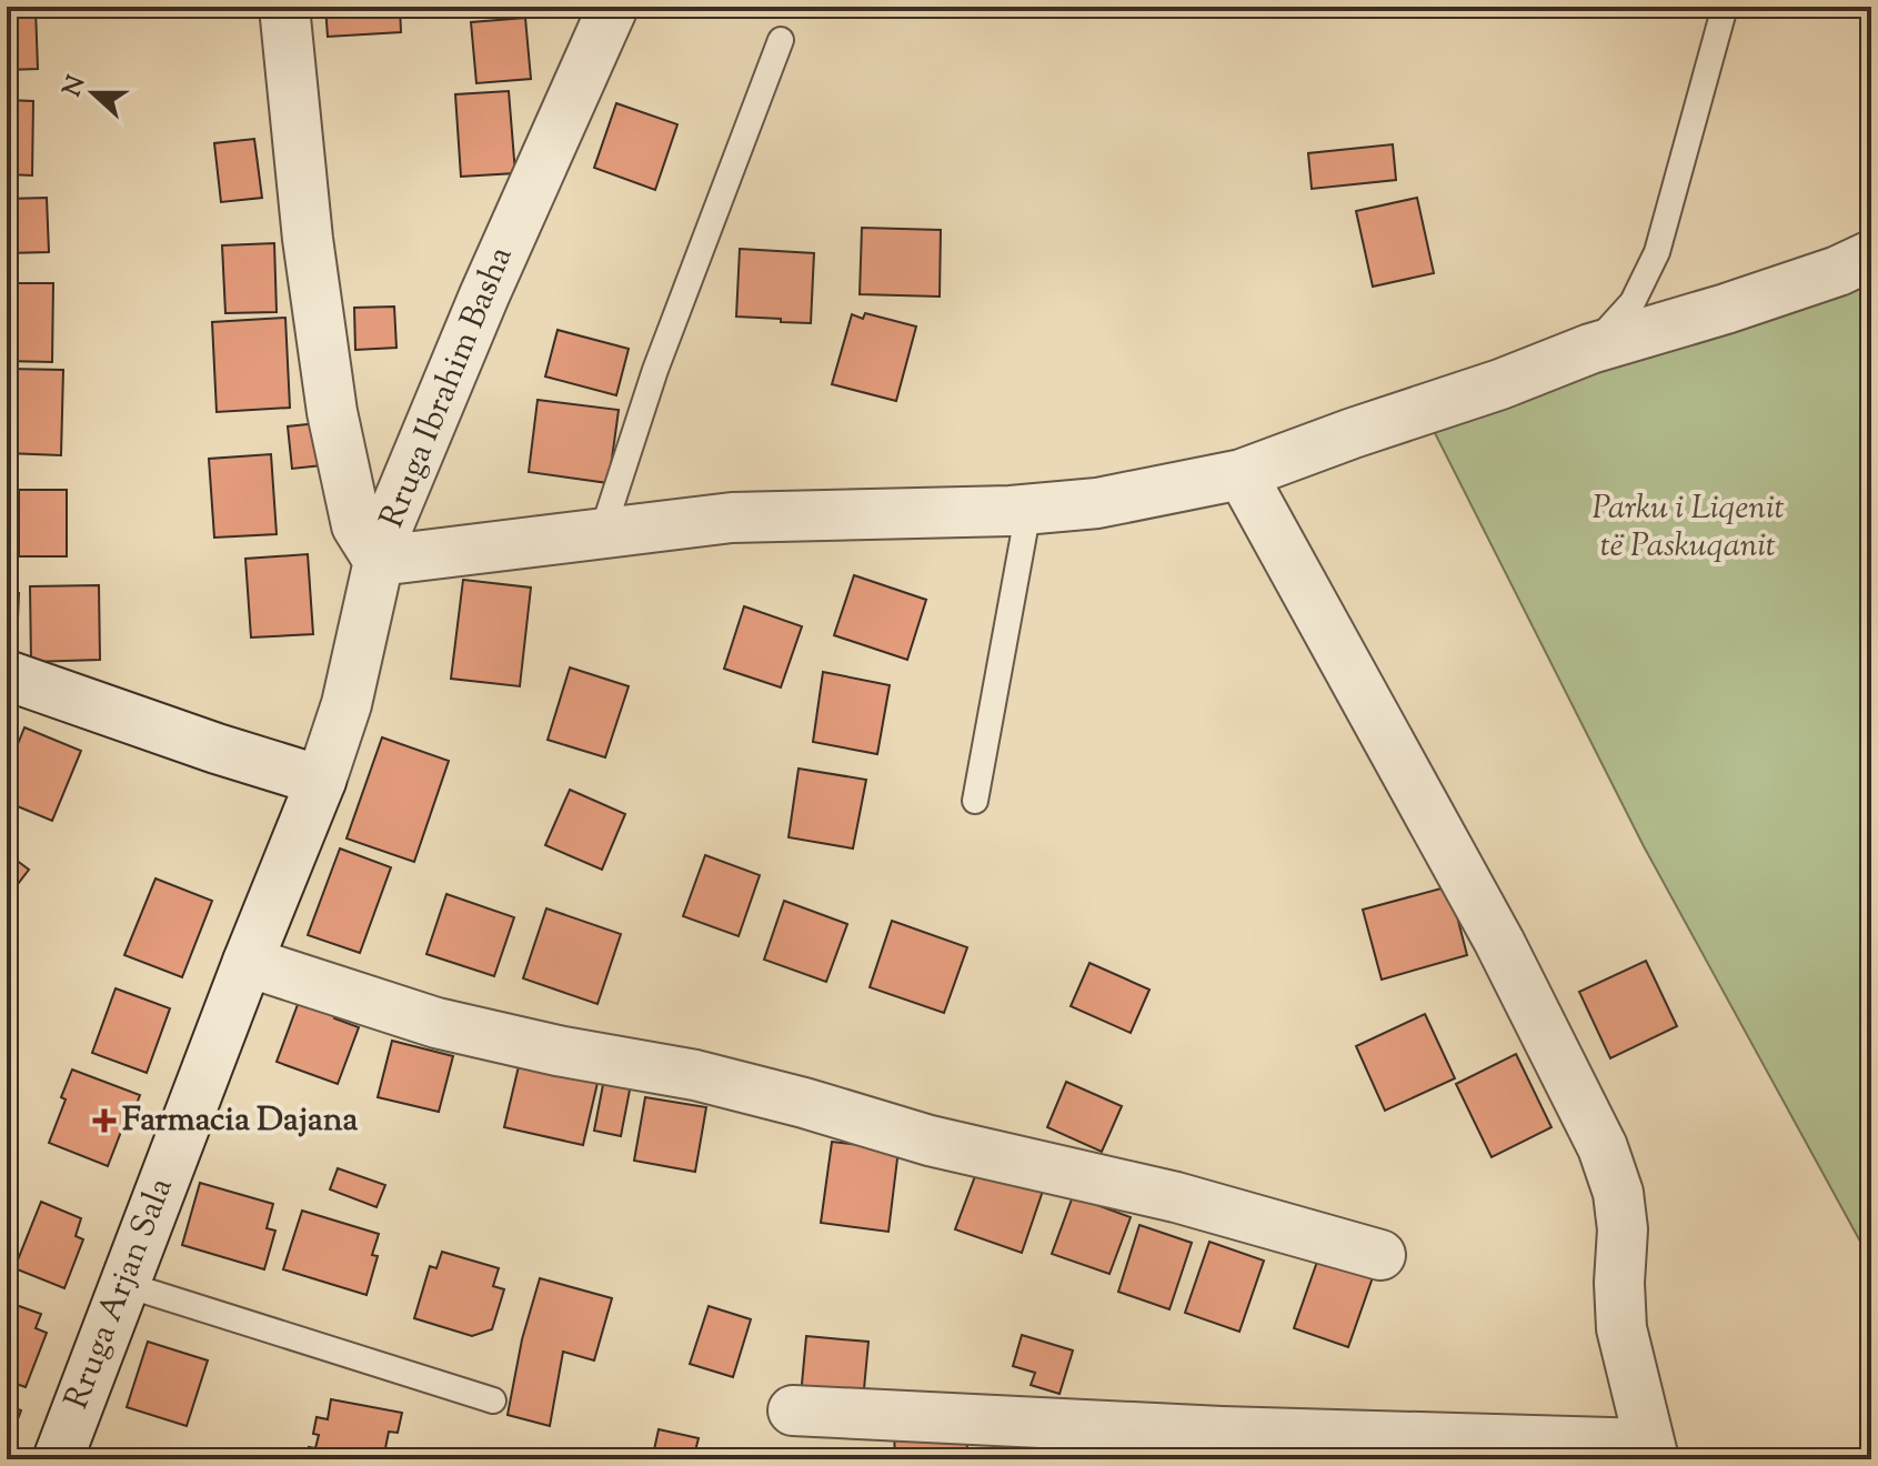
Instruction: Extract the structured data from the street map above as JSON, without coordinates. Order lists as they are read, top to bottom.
{
  "streets": {
    "street": ["Rruga Ibrahim Basha", "Rruga Arjan Sala"]
  },
  "crossings": [
    ["Rruga Ibrahim Basha", "Rruga Arjan Sala"]
  ],
  "parks": ["Parku i Liqenit të Paskuqanit"],
  "places": {
    "health": ["Farmacia Dajana"]
  },
  "north": "left"
}
